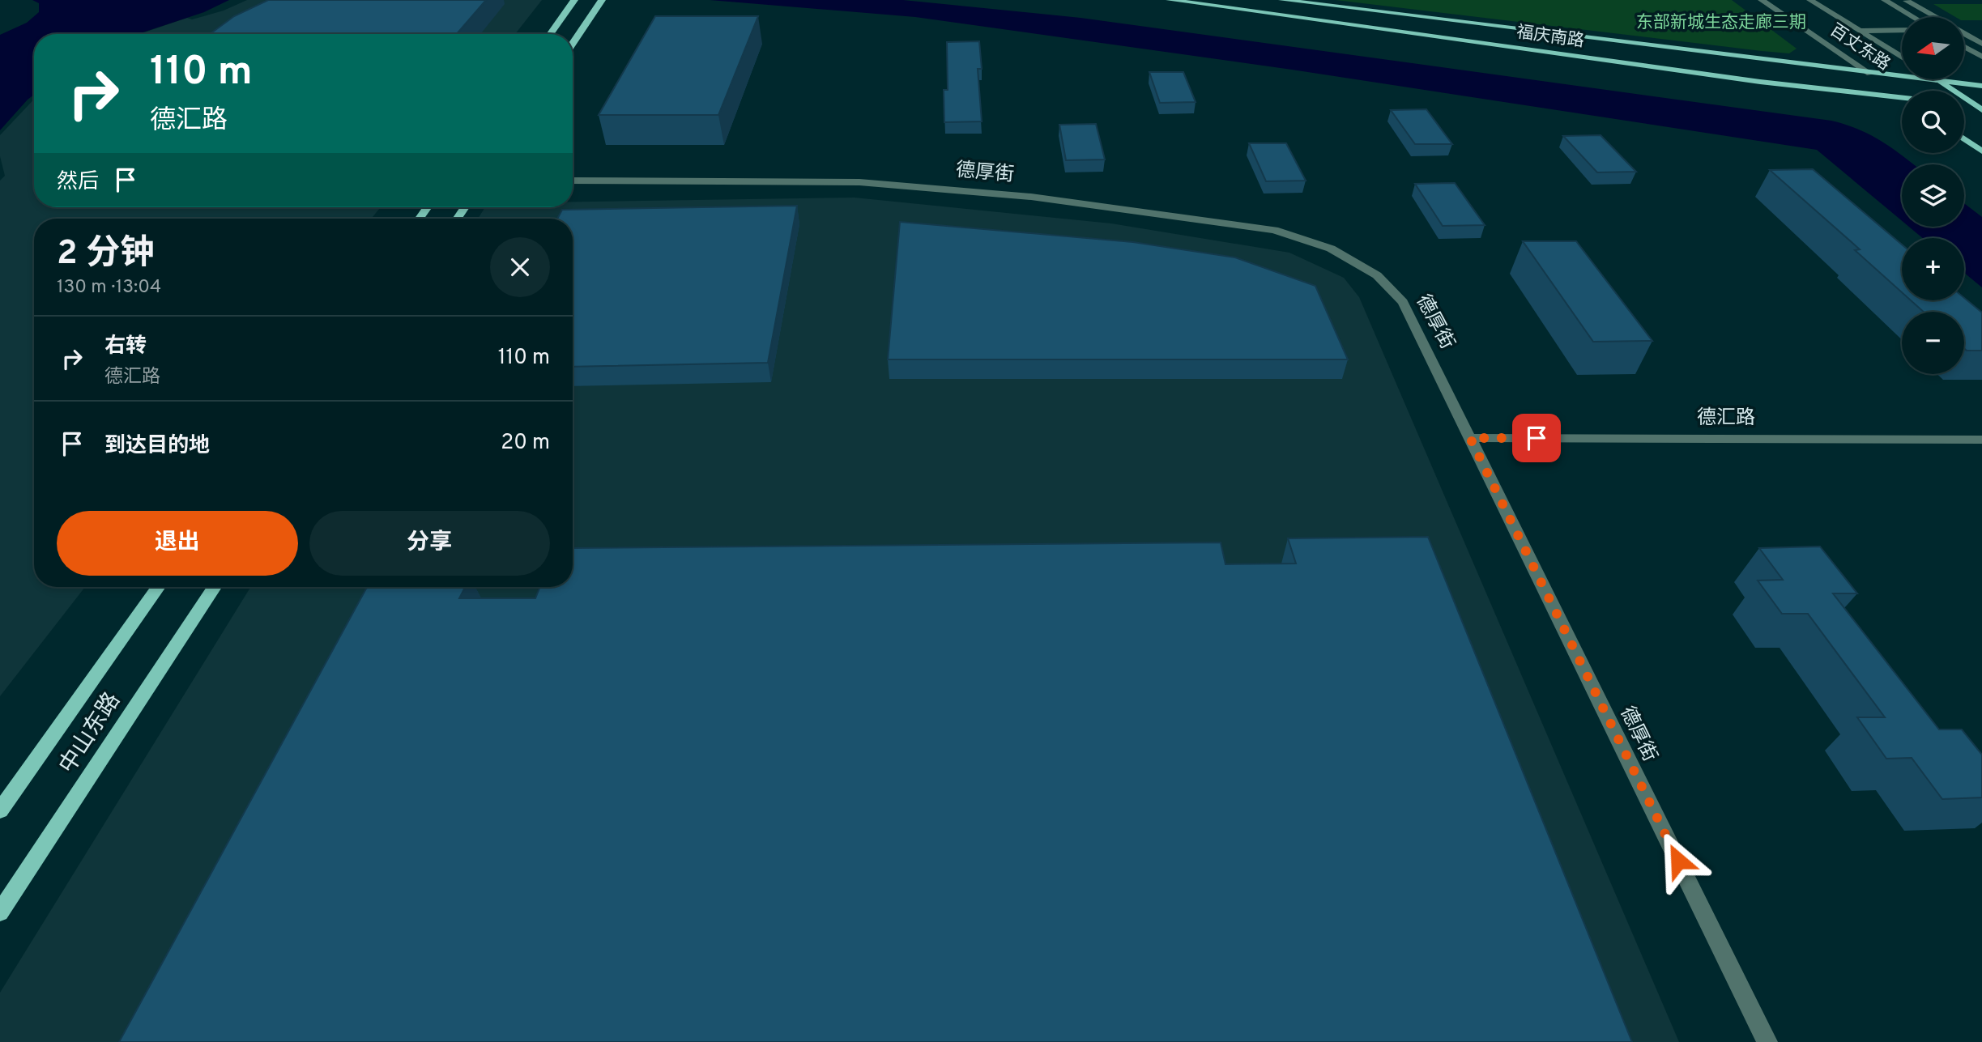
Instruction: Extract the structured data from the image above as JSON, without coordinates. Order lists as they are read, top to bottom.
{
  "streets": {
    "main road": ["福庆南路", "百丈东路", "中山东路"],
    "street": ["德厚街", "德汇路"]
  },
  "crossings": [
    ["福庆南路", "百丈东路"],
    ["德厚街", "德汇路"]
  ],
  "parks": ["东部新城生态走廊三期"],
  "north": "left",
  "page": {
    "map_buttons": ["+", "−"],
    "turn": ["110 m", "德汇路"],
    "then": "然后",
    "heading": ["2 分钟", "130 m · 13:04"],
    "list": [
      {
        "name": "右转",
        "note": "德汇路",
        "value": "110 m"
      },
      {
        "name": "到达目的地",
        "value": "20 m"
      }
    ],
    "buttons": ["退出", "分享"]
  }
}
